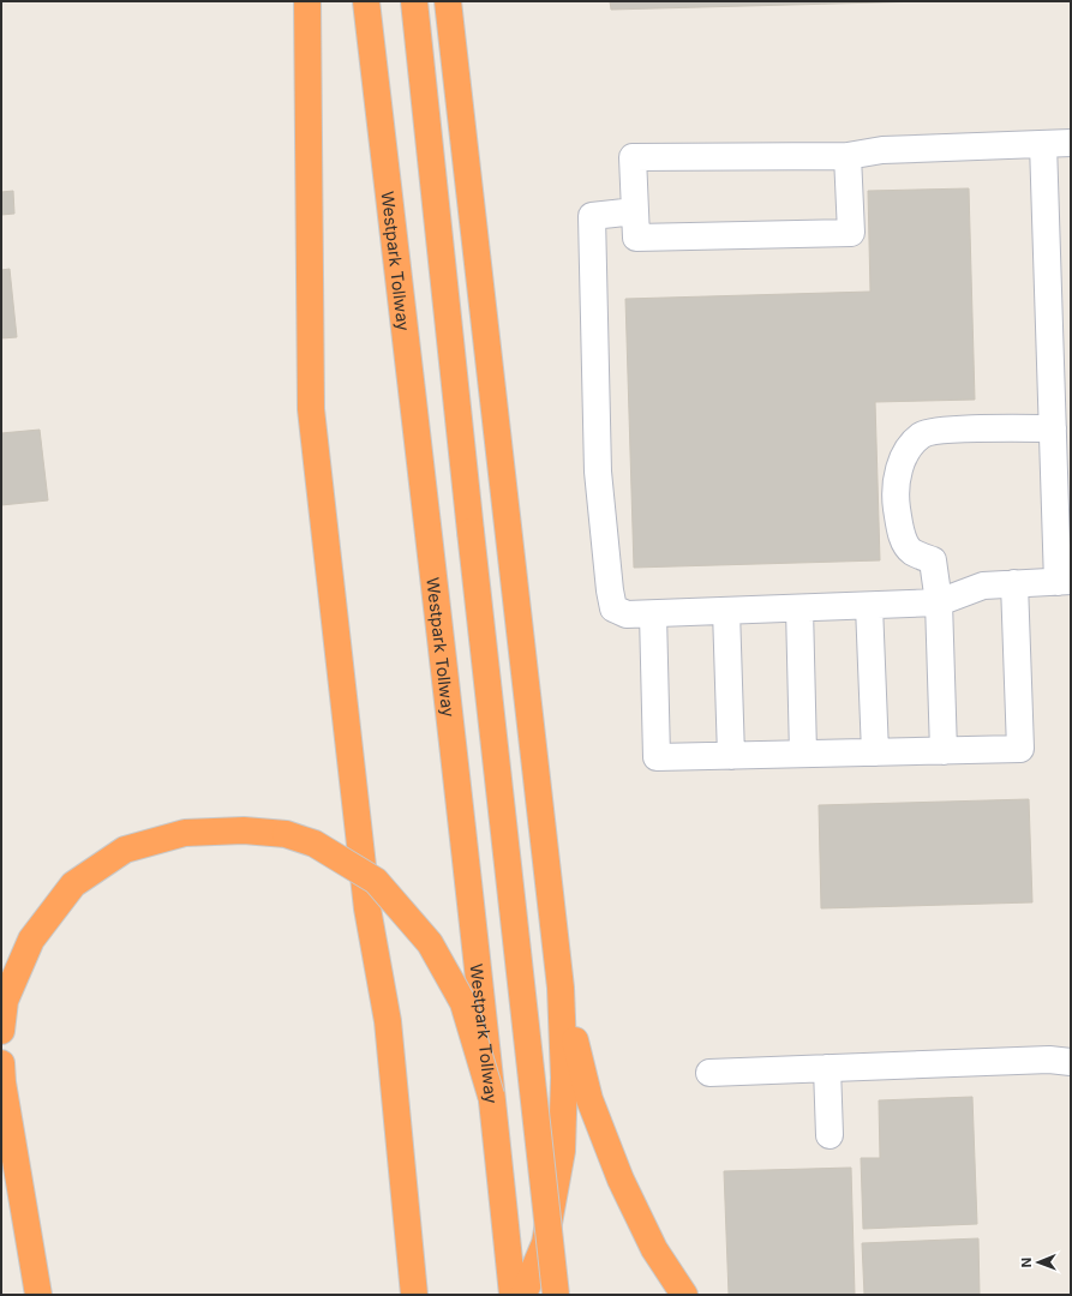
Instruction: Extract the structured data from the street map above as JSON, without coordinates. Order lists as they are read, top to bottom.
{
  "streets": {
    "highway": ["Westpark Tollway"]
  },
  "north": "left"
}
